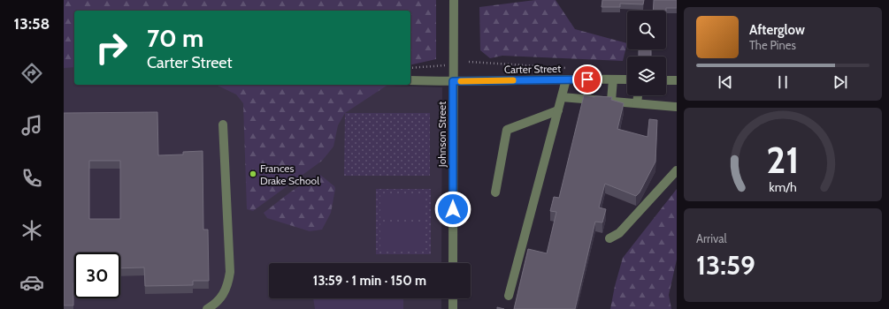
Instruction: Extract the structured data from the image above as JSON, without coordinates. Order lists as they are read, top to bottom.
{
  "streets": {
    "street": ["Carter Street", "Johnson Street"]
  },
  "crossings": [
    ["Carter Street", "Johnson Street"]
  ],
  "places": ["Frances Drake School"],
  "page": {
    "tabs": "13:58",
    "turn": ["70 m", "Carter Street"],
    "song": ["Afterglow", "The Pines"],
    "tile": ["Arrival", "13:59"],
    "limit": "30",
    "trip": "13:59 · 1 min · 150 m",
    "gauge": ["21", "km/h"]
  }
}
